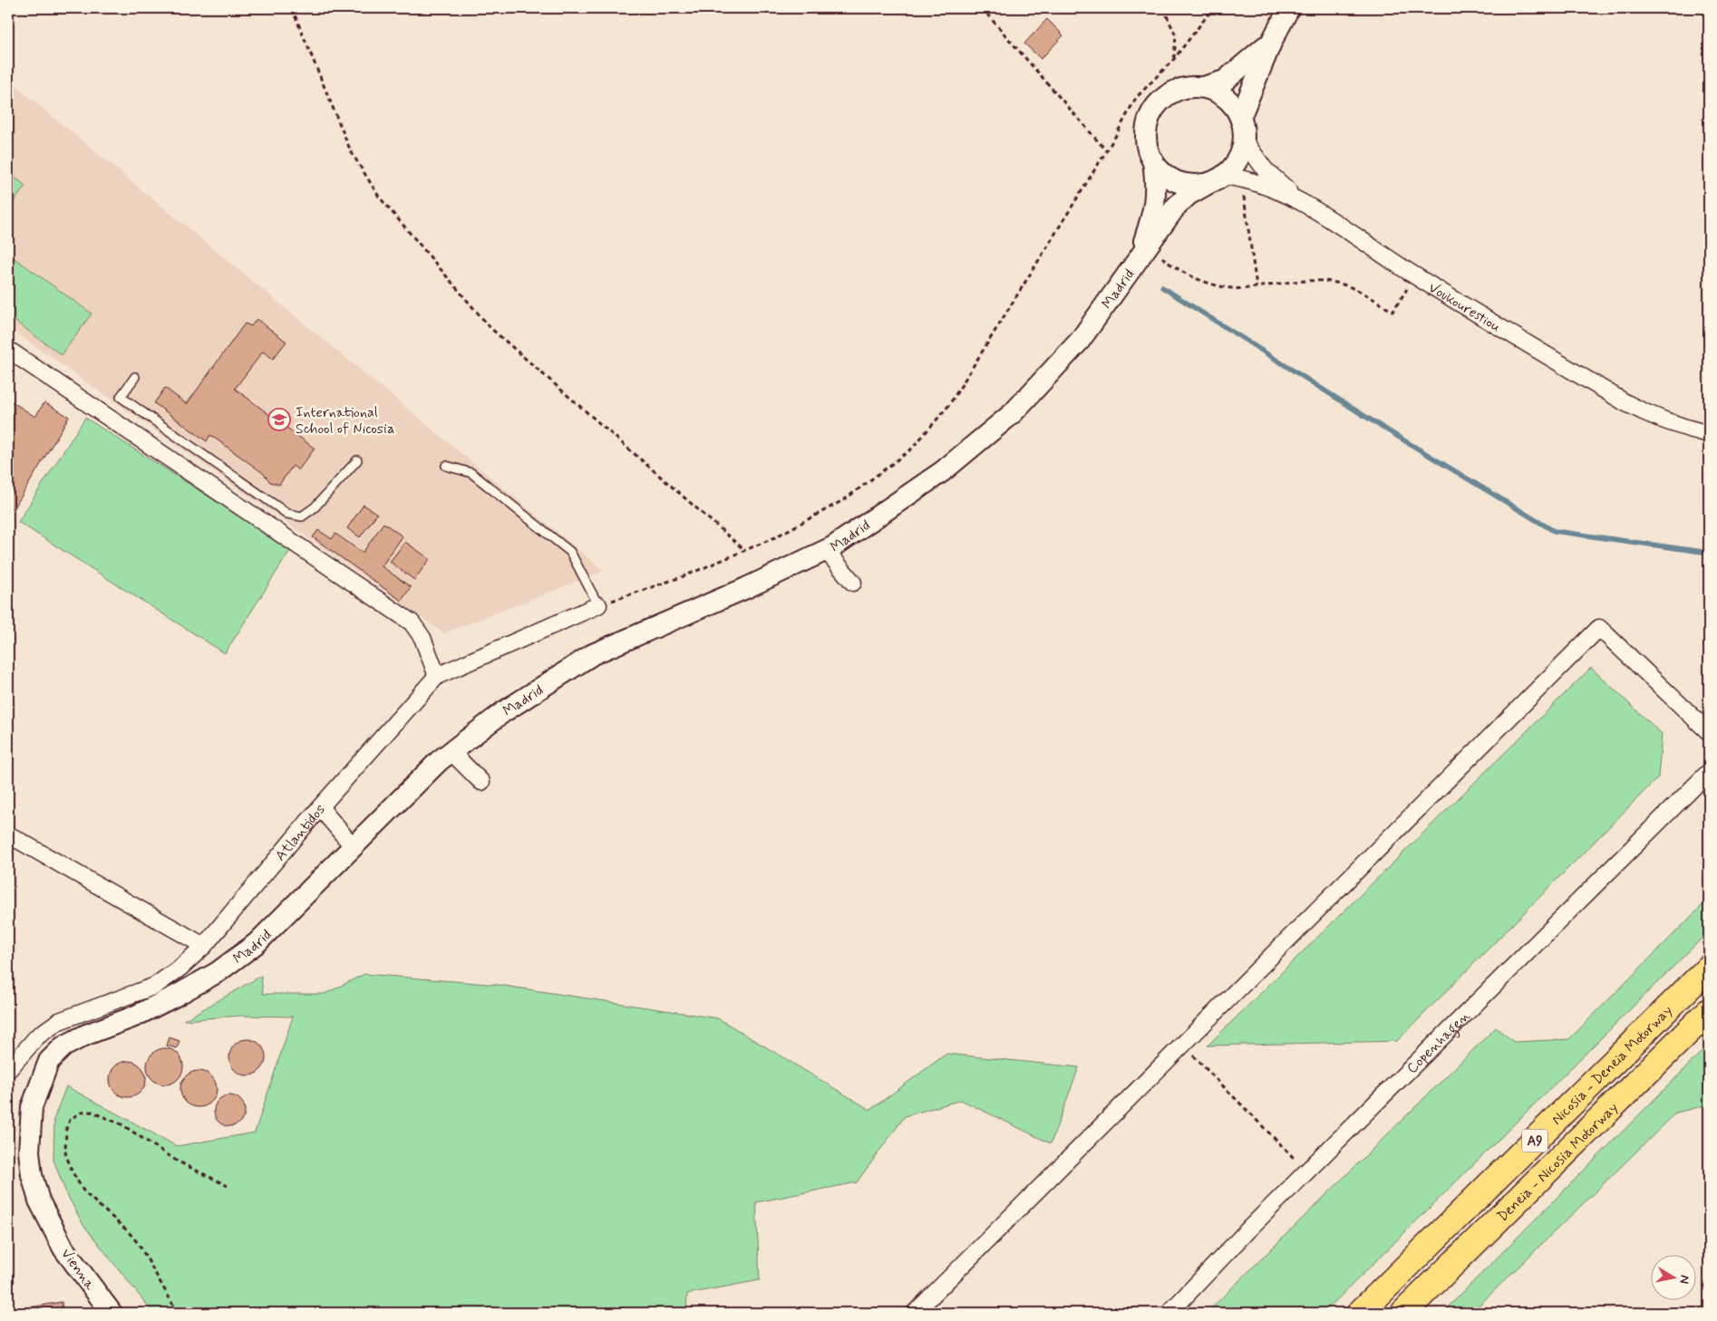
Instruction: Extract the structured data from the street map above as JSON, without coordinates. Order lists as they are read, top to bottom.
{
  "streets": {
    "highway": ["Nicosia - Deneia Motorway", "A9", "Deneia - Nicosia Motorway"],
    "street": [
      "Madrid",
      "Voukourestiou",
      "Atlantidos",
      "Copenhagen",
      "Vienna"
    ]
  },
  "crossings": [
    ["Madrid", "Voukourestiou"],
    ["Madrid", "Vienna"]
  ],
  "places": {
    "school or university": ["International School of Nicosia"]
  },
  "north": "right"
}
